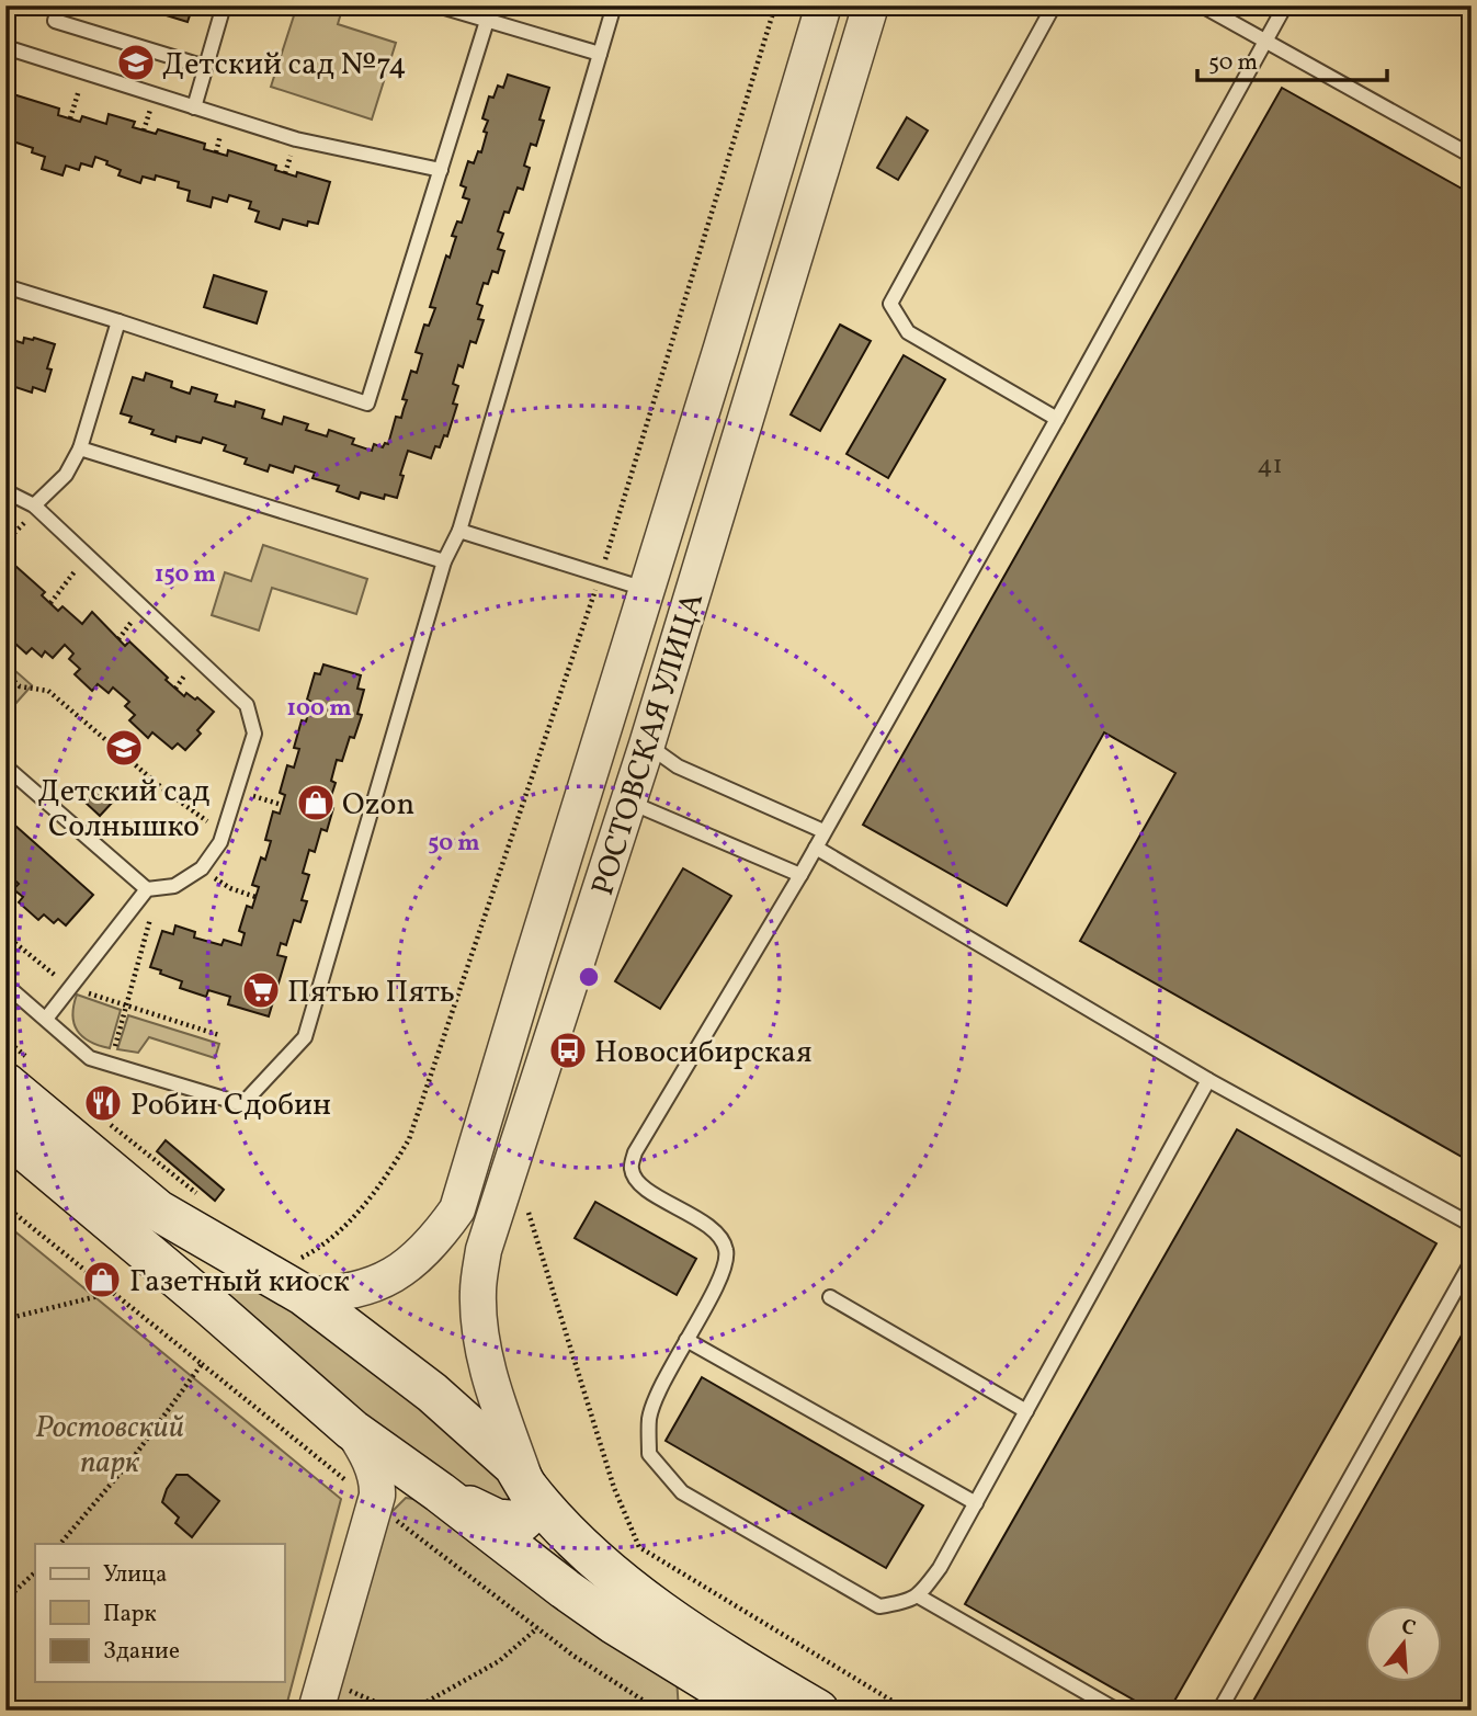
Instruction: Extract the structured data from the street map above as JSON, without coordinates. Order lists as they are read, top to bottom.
{
  "streets": {
    "street": ["РОСТОВСКАЯ УЛИЦА"]
  },
  "parks": ["Ростовский парк"],
  "places": {
    "school or university": ["Детский сад №74", "Детский сад Солнышко"],
    "shop": ["Ozon", "Газетный киоск"],
    "supermarket": ["Пятью Пять"],
    "bus stop": ["Новосибирская"],
    "restaurant": ["Робин Сдобин"]
  },
  "house_numbers": ["41"],
  "legend": ["Улица", "Парк", "Здание"],
  "scale_bar": "50 m",
  "north": "top",
  "rings": ["150 m", "100 m", "50 m"]
}
